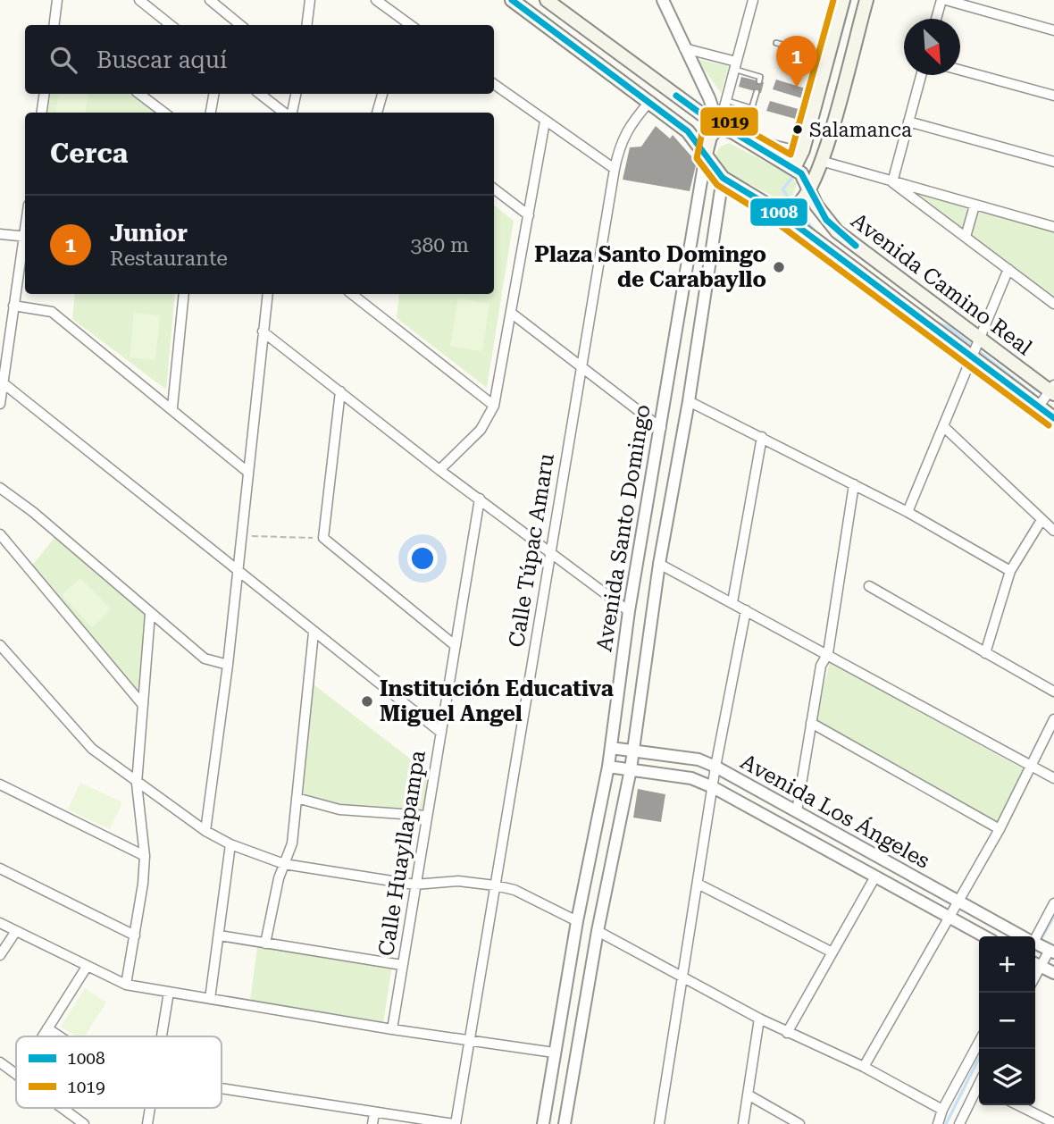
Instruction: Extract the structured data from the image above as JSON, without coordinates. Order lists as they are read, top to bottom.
{
  "streets": {
    "main road": ["Avenida Camino Real", "Avenida Santo Domingo"],
    "street": ["Calle Túpac Amaru", "Avenida Los Ángeles", "Calle Huayllapampa"]
  },
  "crossings": [
    ["Avenida Camino Real", "Avenida Santo Domingo"],
    ["Avenida Camino Real", "Calle Túpac Amaru"],
    ["Avenida Santo Domingo", "Avenida Los Ángeles"]
  ],
  "places": ["Salamanca", "Plaza Santo Domingo de Carabayllo", "Institución Educativa Miguel Angel"],
  "lines": ["transit line 1008", "transit line 1019"],
  "legend": ["1008", "1019"],
  "north": "bottom right",
  "page": {
    "search": "Buscar aquí",
    "pins": "1",
    "heading": "Cerca",
    "list": [
      {
        "mark": "1",
        "name": "Junior",
        "note": "Restaurante",
        "value": "380 m"
      }
    ],
    "map_buttons": ["+", "−"]
  }
}
